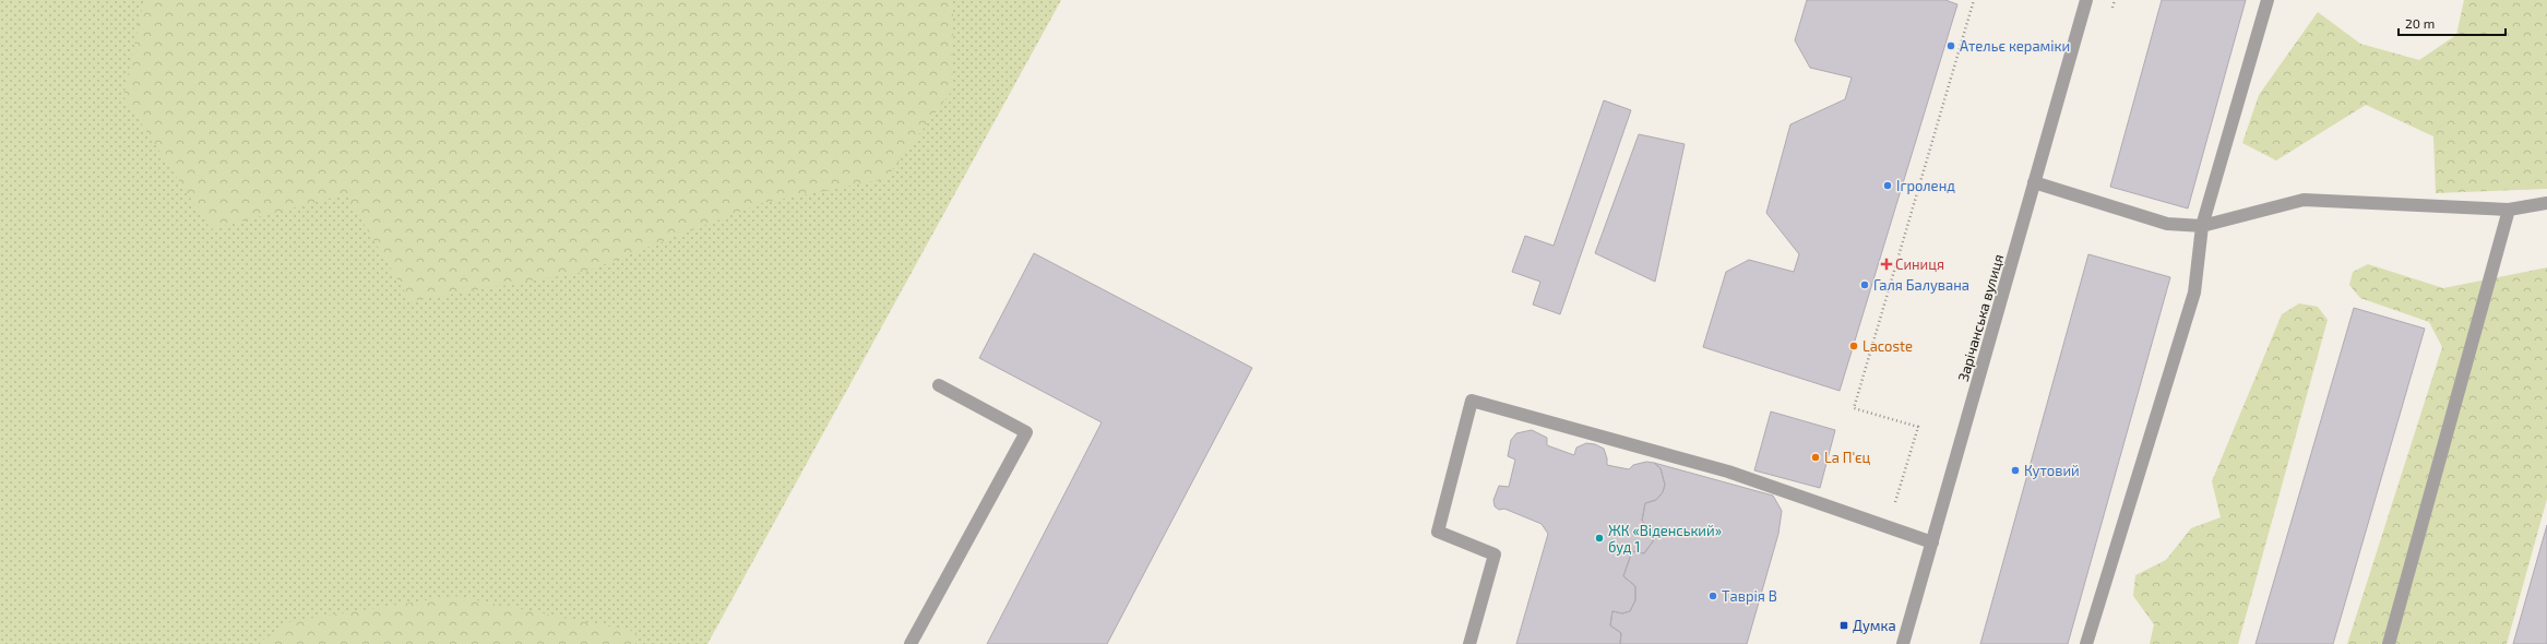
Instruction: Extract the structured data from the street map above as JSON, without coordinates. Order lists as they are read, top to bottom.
{
  "streets": {
    "street": ["Зарічанська вулиця"]
  },
  "places": {
    "other": [
      "Ательє кераміки",
      "Ігроленд",
      "Галя Балувана",
      "Lacoste",
      "La П'єц",
      "Кутовий",
      "ЖК «Віденський» буд 1",
      "Таврія В"
    ],
    "health": ["Синиця"],
    "transit": ["Думка"]
  },
  "scale_bar": "20 m"
}
